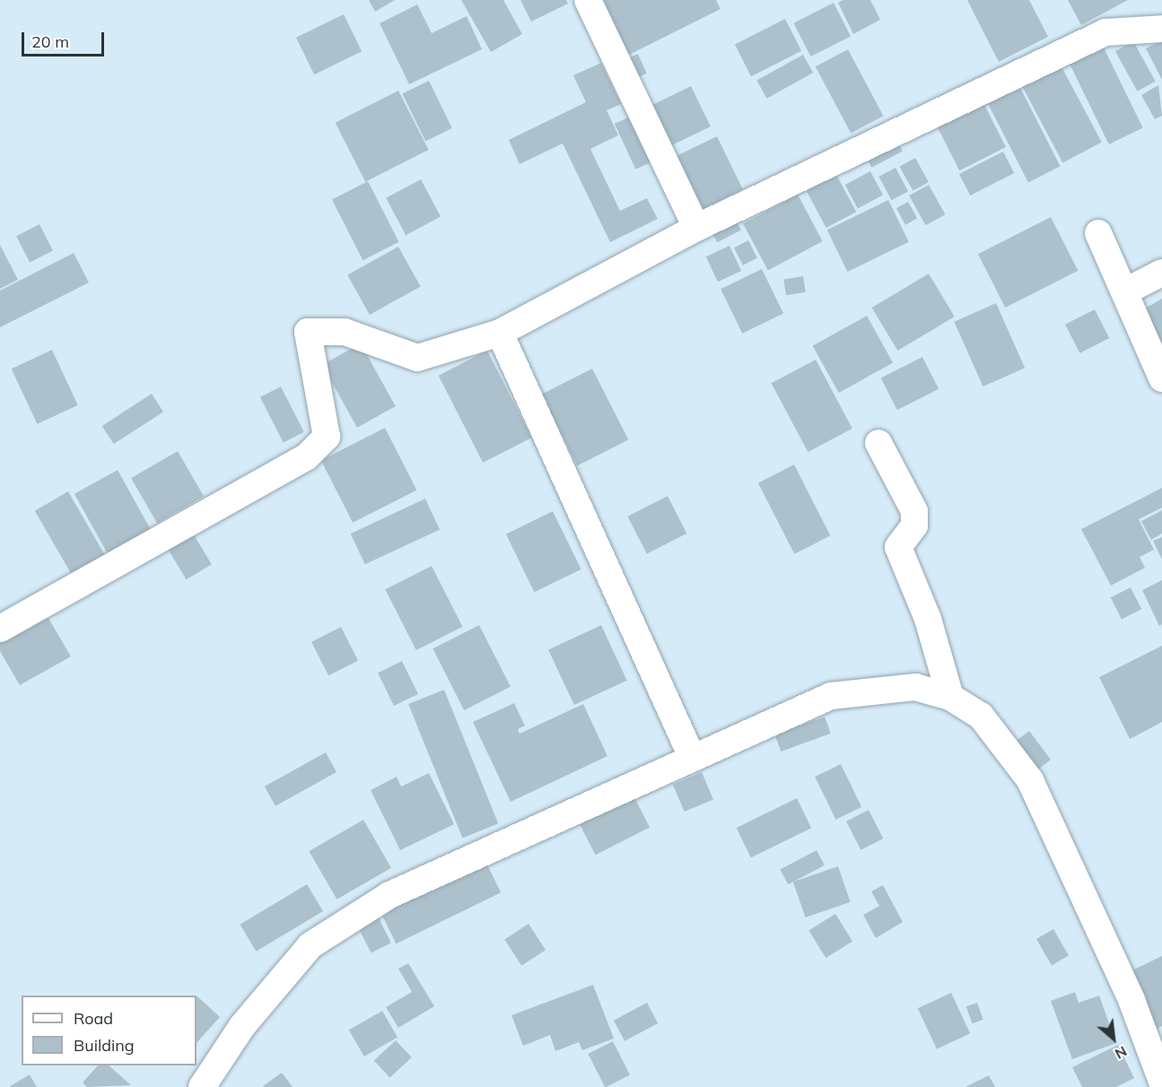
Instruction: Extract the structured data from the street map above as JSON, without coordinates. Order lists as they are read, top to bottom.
{
  "legend": ["Road", "Building"],
  "scale_bar": "20 m",
  "north": "bottom right"
}
